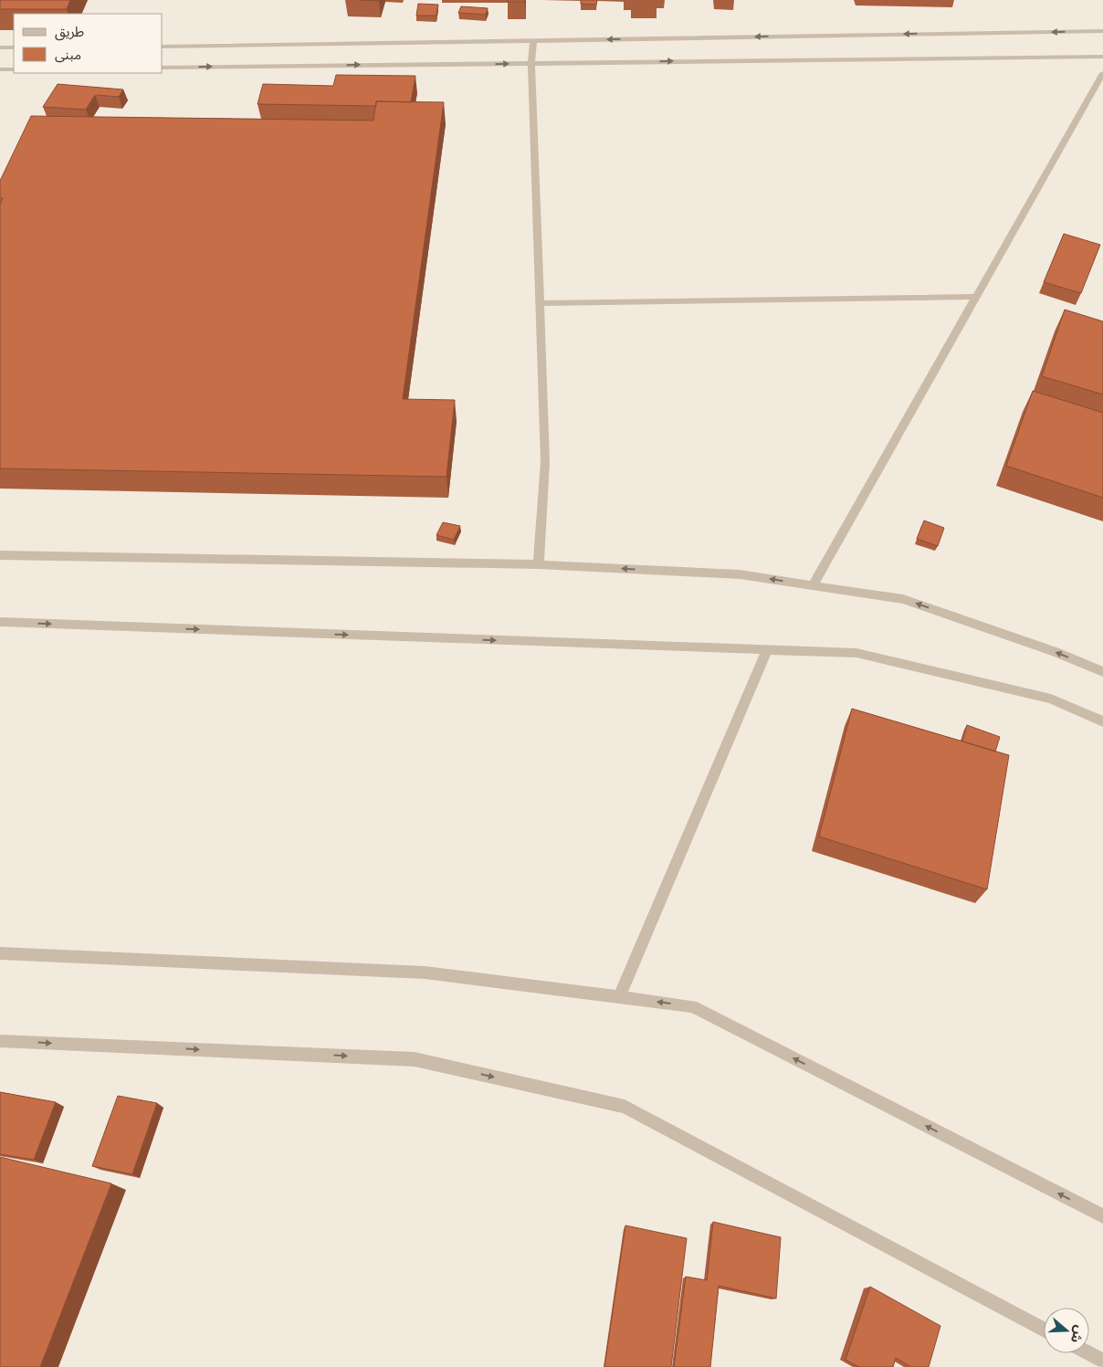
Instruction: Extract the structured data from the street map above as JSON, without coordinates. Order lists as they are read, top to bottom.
{
  "legend": ["طريق", "مبنى"],
  "north": "right"
}
